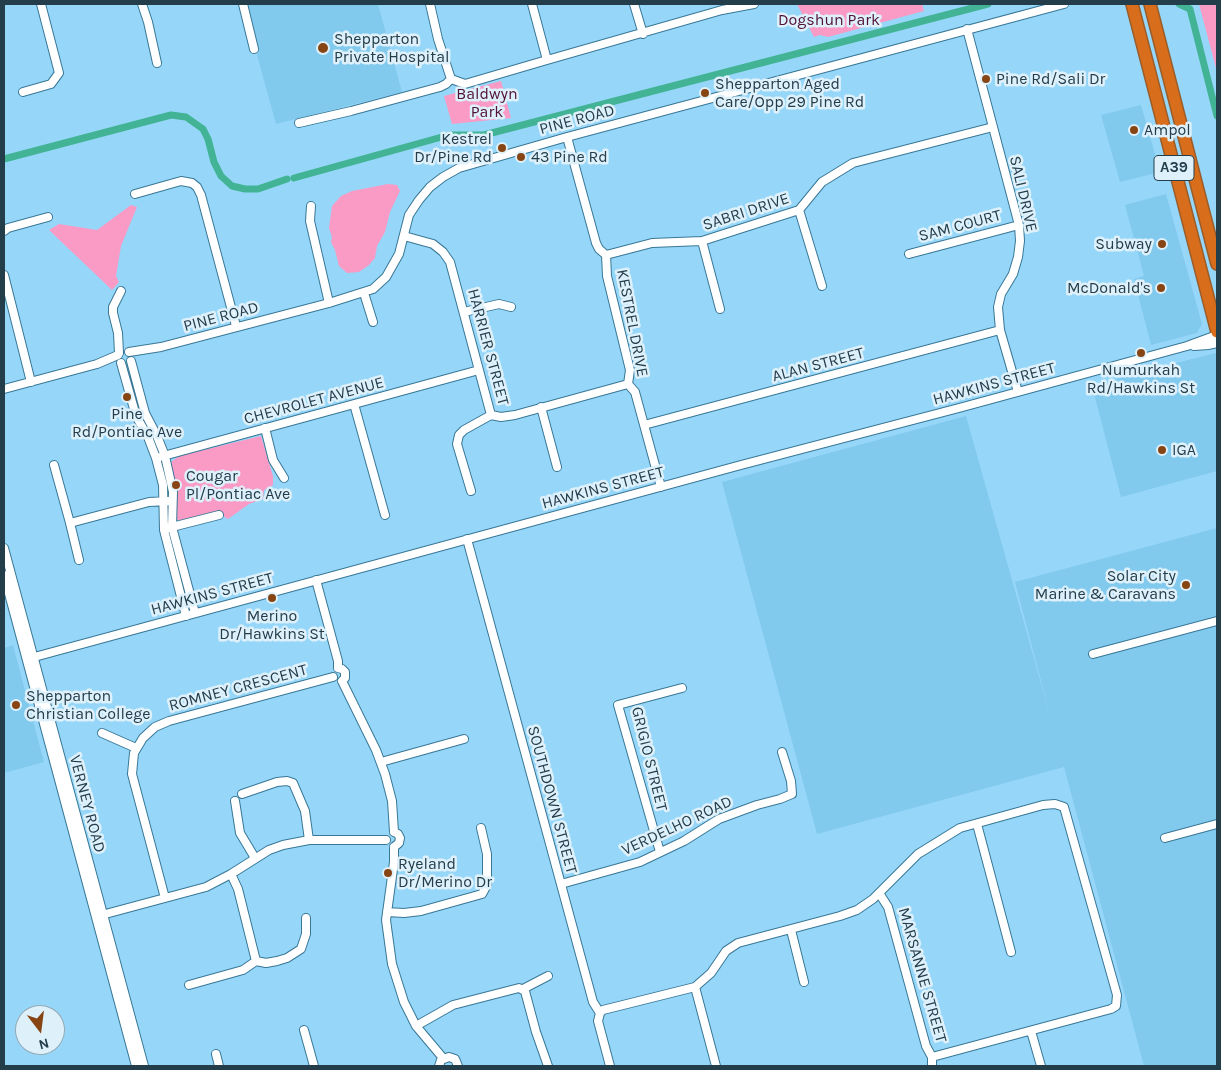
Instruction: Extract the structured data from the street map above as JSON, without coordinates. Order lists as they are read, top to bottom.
{
  "streets": {
    "highway": ["A39"],
    "street": [
      "PINE ROAD",
      "SALI DRIVE",
      "SABRI DRIVE",
      "SAM COURT",
      "KESTREL DRIVE",
      "HARRIER STREET",
      "ALAN STREET",
      "HAWKINS STREET",
      "CHEVROLET AVENUE",
      "ROMNEY CRESCENT",
      "GRIGIO STREET",
      "SOUTHDOWN STREET",
      "VERNEY ROAD",
      "VERDELHO ROAD",
      "MARSANNE STREET"
    ]
  },
  "crossings": [
    ["PINE ROAD", "SALI DRIVE"],
    ["PINE ROAD", "KESTREL DRIVE"],
    ["PINE ROAD", "HARRIER STREET"],
    ["SALI DRIVE", "SABRI DRIVE"],
    ["SALI DRIVE", "SAM COURT"],
    ["SALI DRIVE", "ALAN STREET"],
    ["SALI DRIVE", "HAWKINS STREET"],
    ["SABRI DRIVE", "KESTREL DRIVE"],
    ["KESTREL DRIVE", "HARRIER STREET"],
    ["KESTREL DRIVE", "ALAN STREET"],
    ["KESTREL DRIVE", "HAWKINS STREET"],
    ["HARRIER STREET", "CHEVROLET AVENUE"],
    ["HAWKINS STREET", "SOUTHDOWN STREET"],
    ["HAWKINS STREET", "VERNEY ROAD"],
    ["GRIGIO STREET", "VERDELHO ROAD"],
    ["SOUTHDOWN STREET", "VERDELHO ROAD"]
  ],
  "parks": ["Dogshun Park", "Baldwyn Park"],
  "places": [
    "Shepparton Private Hospital",
    "Pine Rd/Sali Dr",
    "Shepparton Aged Care/Opp 29 Pine Rd",
    "Ampol",
    "Kestrel Dr/Pine Rd",
    "43 Pine Rd",
    "Subway",
    "McDonald's",
    "Numurkah Rd/Hawkins St",
    "Pine Rd/Pontiac Ave",
    "IGA",
    "Cougar Pl/Pontiac Ave",
    "Solar City Marine & Caravans",
    "Merino Dr/Hawkins St",
    "Shepparton Christian College",
    "Ryeland Dr/Merino Dr"
  ],
  "north": "bottom"
}
